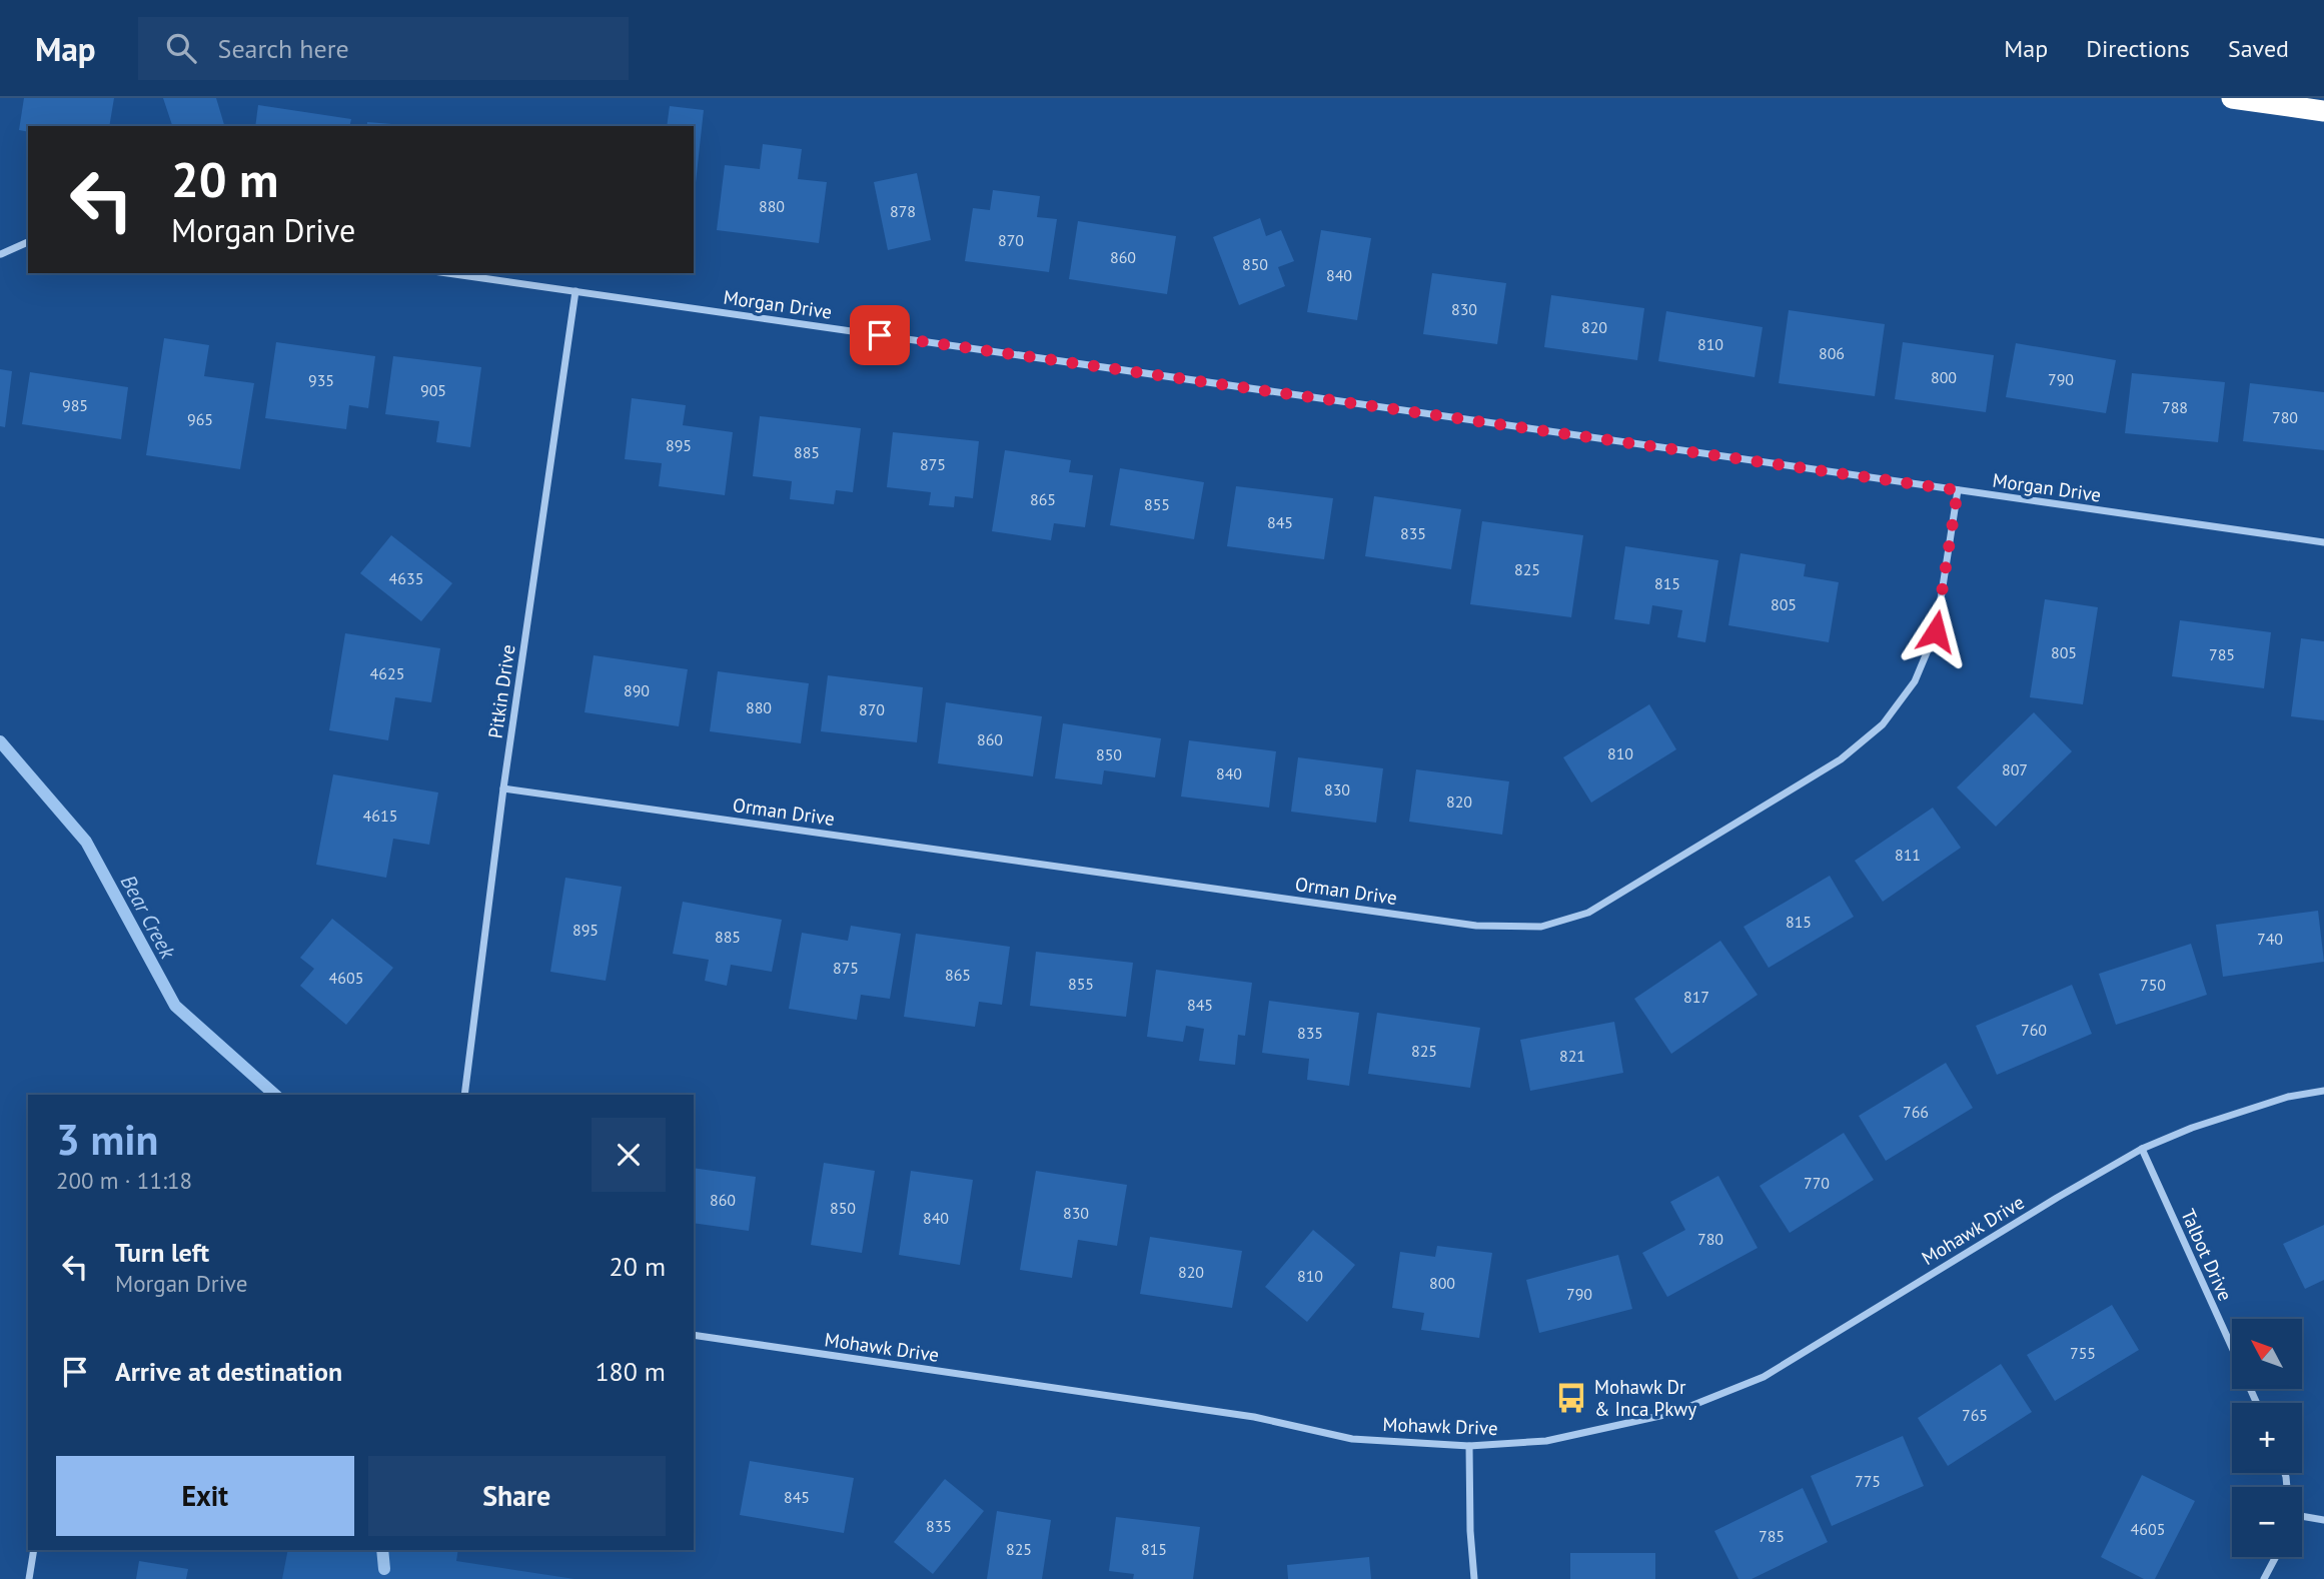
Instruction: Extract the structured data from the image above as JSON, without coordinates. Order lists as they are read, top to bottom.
{
  "streets": {
    "street": [
      "Morgan Drive",
      "Pitkin Drive",
      "Orman Drive",
      "Mohawk Drive",
      "Talbot Drive"
    ]
  },
  "crossings": [
    ["Morgan Drive", "Pitkin Drive"],
    ["Morgan Drive", "Orman Drive"],
    ["Pitkin Drive", "Orman Drive"],
    ["Mohawk Drive", "Talbot Drive"]
  ],
  "water": ["Bear Creek"],
  "places": {
    "bus stop": ["Mohawk Dr & Inca Pkwy"]
  },
  "house_numbers": [
    "880",
    "878",
    "870",
    "860",
    "850",
    "840",
    "830",
    "820",
    "810",
    "806",
    "800",
    "790",
    "935",
    "905",
    "985",
    "788",
    "780",
    "965",
    "895",
    "885",
    "875",
    "865",
    "855",
    "845",
    "835",
    "825",
    "4635",
    "815",
    "805",
    "805",
    "785",
    "4625",
    "890",
    "880",
    "870",
    "860",
    "810",
    "850",
    "807",
    "840",
    "830",
    "820",
    "4615",
    "811",
    "815",
    "895",
    "885",
    "740",
    "875",
    "865",
    "4605",
    "855",
    "750",
    "817",
    "845",
    "760",
    "835",
    "825",
    "821",
    "766",
    "770",
    "860",
    "850",
    "830",
    "840",
    "780",
    "820",
    "810",
    "800",
    "790",
    "755",
    "765",
    "775",
    "845",
    "835",
    "4605",
    "785",
    "825",
    "815"
  ],
  "north": "top left",
  "page": {
    "header": "Map",
    "search": "Search here",
    "nav": ["Map", "Directions", "Saved"],
    "turn": ["20 m", "Morgan Drive"],
    "heading": ["3 min", "200 m · 11:18"],
    "list": [
      {
        "name": "Turn left",
        "note": "Morgan Drive",
        "value": "20 m"
      },
      {
        "name": "Arrive at destination",
        "value": "180 m"
      }
    ],
    "map_buttons": ["+", "−"],
    "buttons": ["Exit", "Share"]
  }
}
